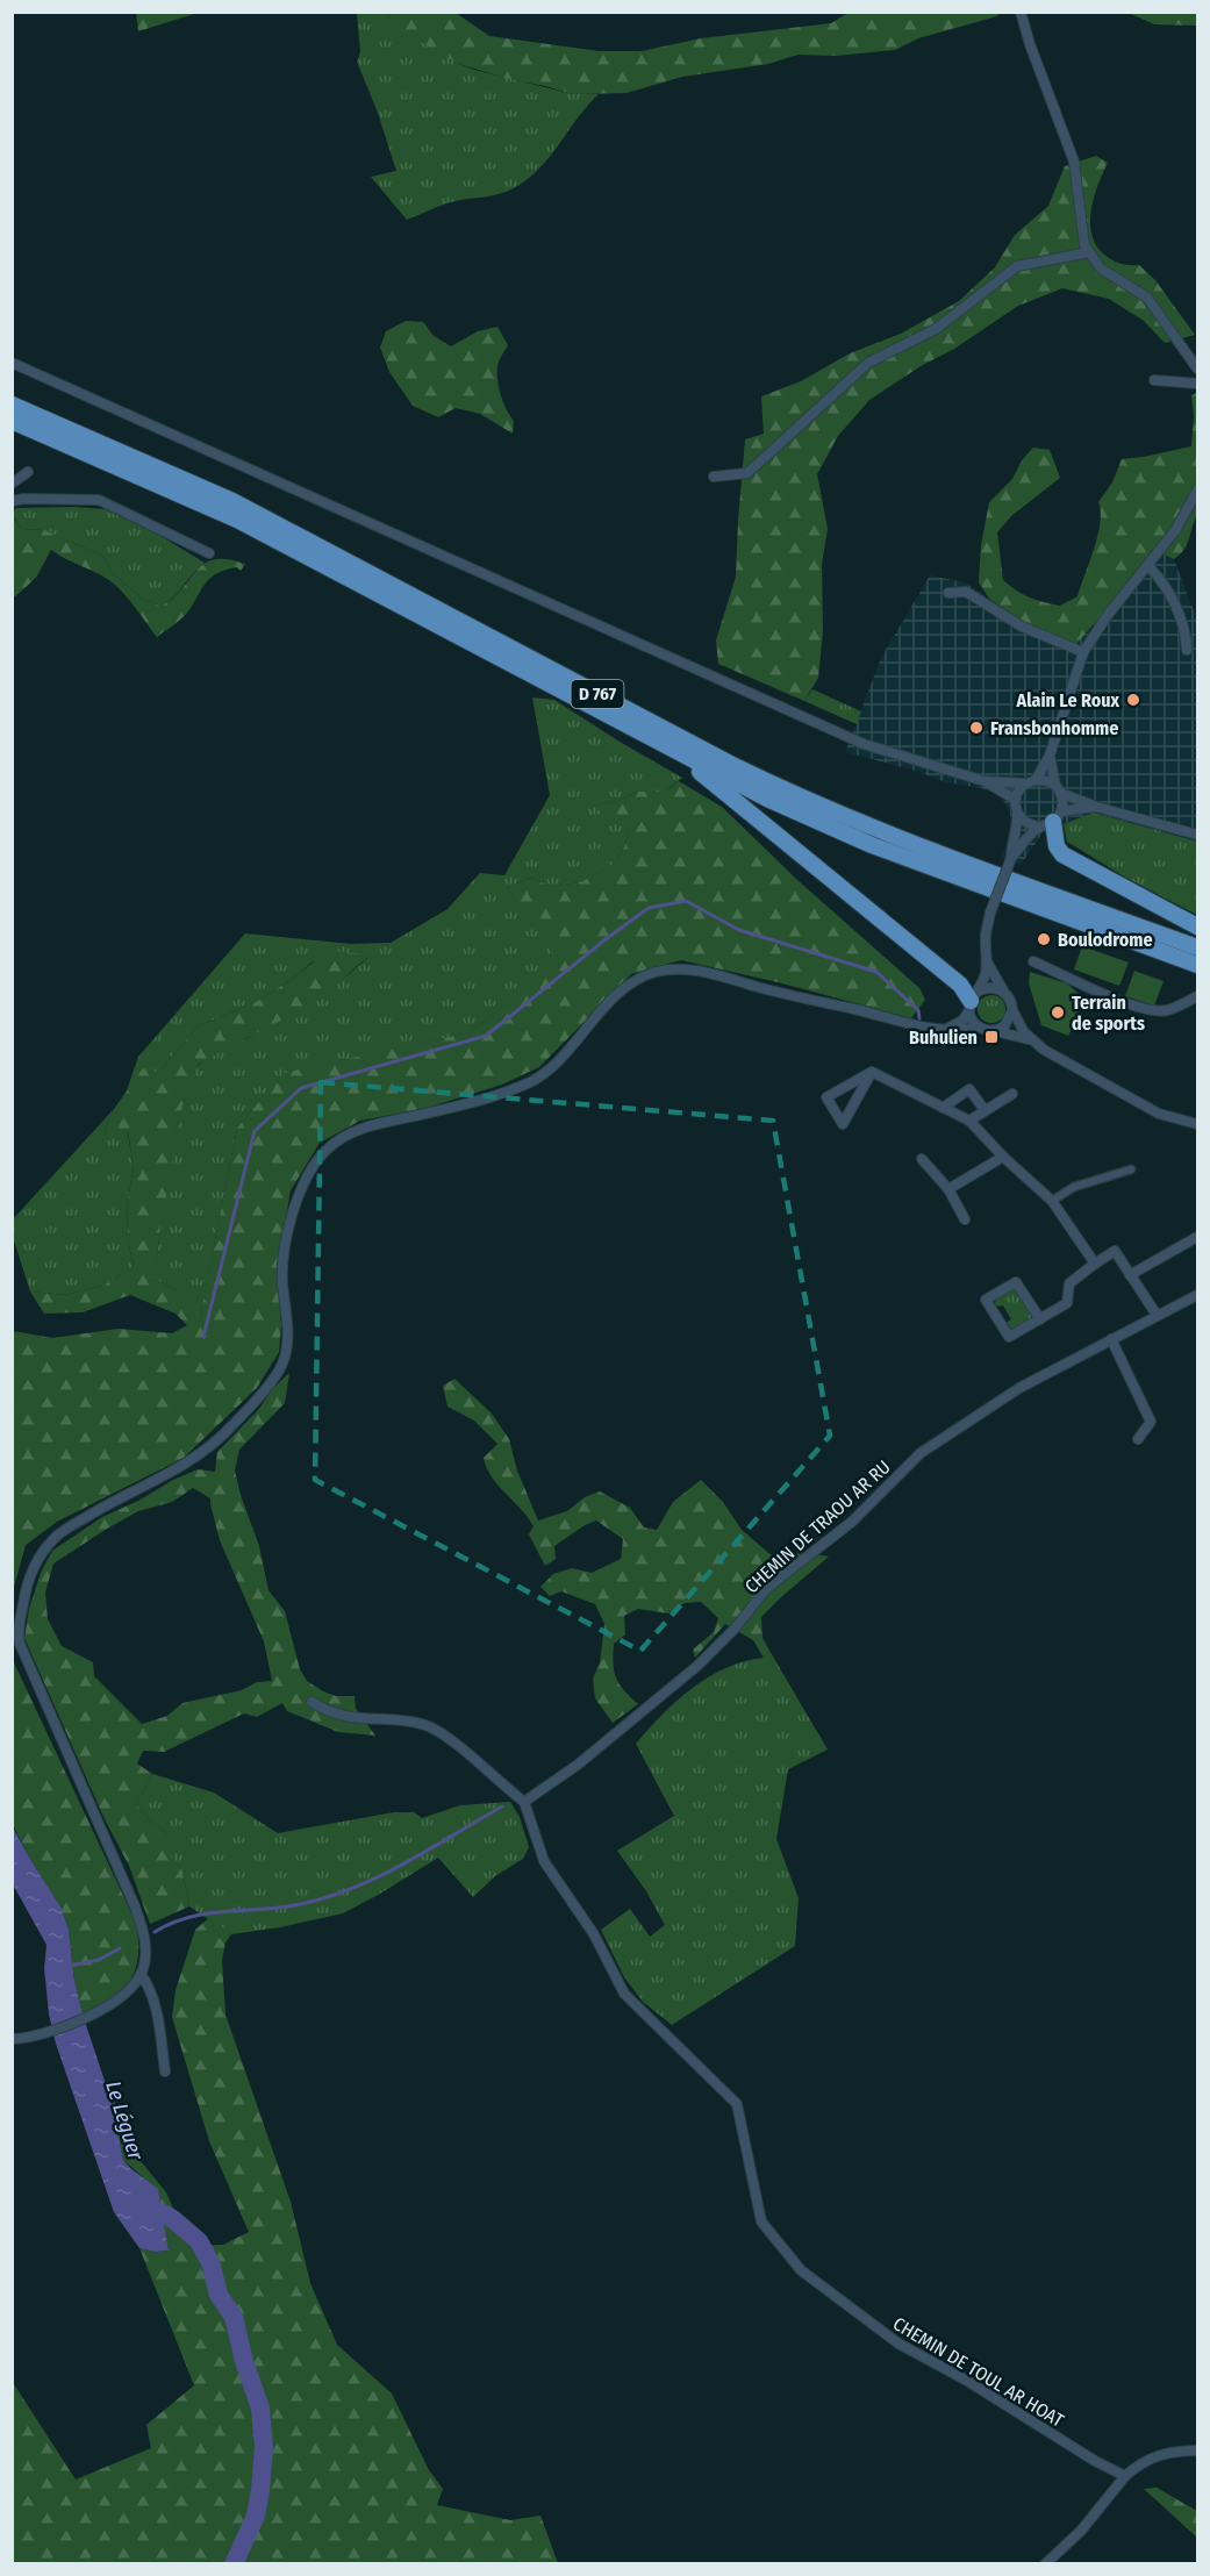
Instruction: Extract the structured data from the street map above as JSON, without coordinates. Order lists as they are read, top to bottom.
{
  "streets": {
    "highway": ["D 767"],
    "street": ["CHEMIN DE TRAOU AR RU", "CHEMIN DE TOUL AR HOAT"]
  },
  "crossings": [
    ["CHEMIN DE TRAOU AR RU", "CHEMIN DE TOUL AR HOAT"]
  ],
  "water": ["Le Léguer"],
  "places": {
    "other": [
      "Alain Le Roux",
      "Fransbonhomme",
      "Boulodrome",
      "Terrain de sports"
    ],
    "transit": ["Buhulien"]
  }
}
